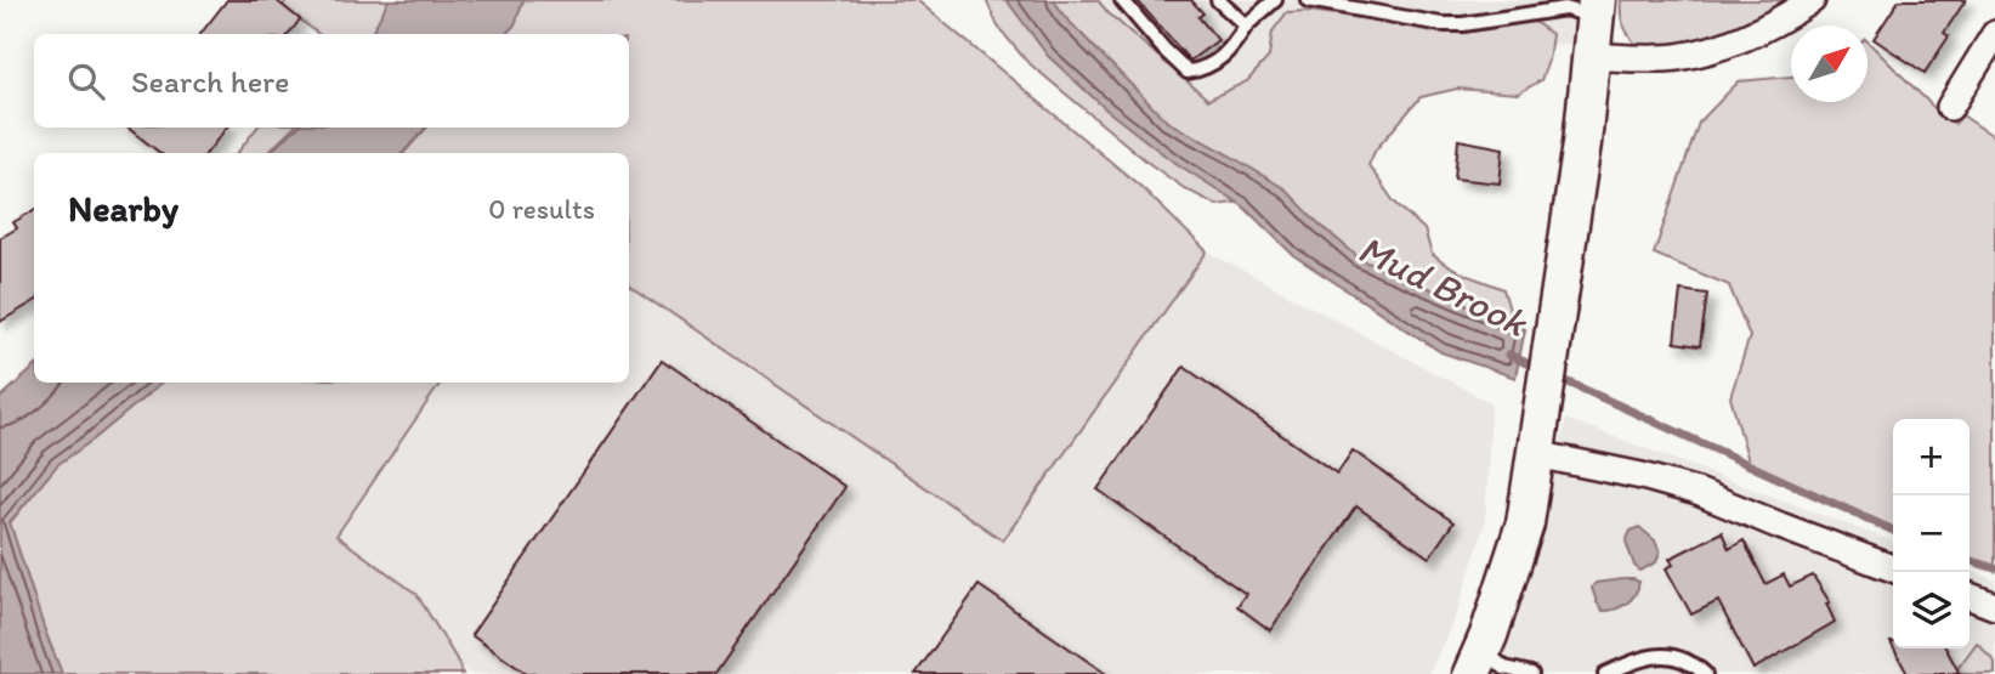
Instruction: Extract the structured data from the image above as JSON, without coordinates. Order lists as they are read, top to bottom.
{
  "water": ["Mud Brook"],
  "north": "top right",
  "page": {
    "search": "Search here",
    "heading": ["Nearby", "0 results"],
    "map_buttons": ["+", "−"]
  }
}
